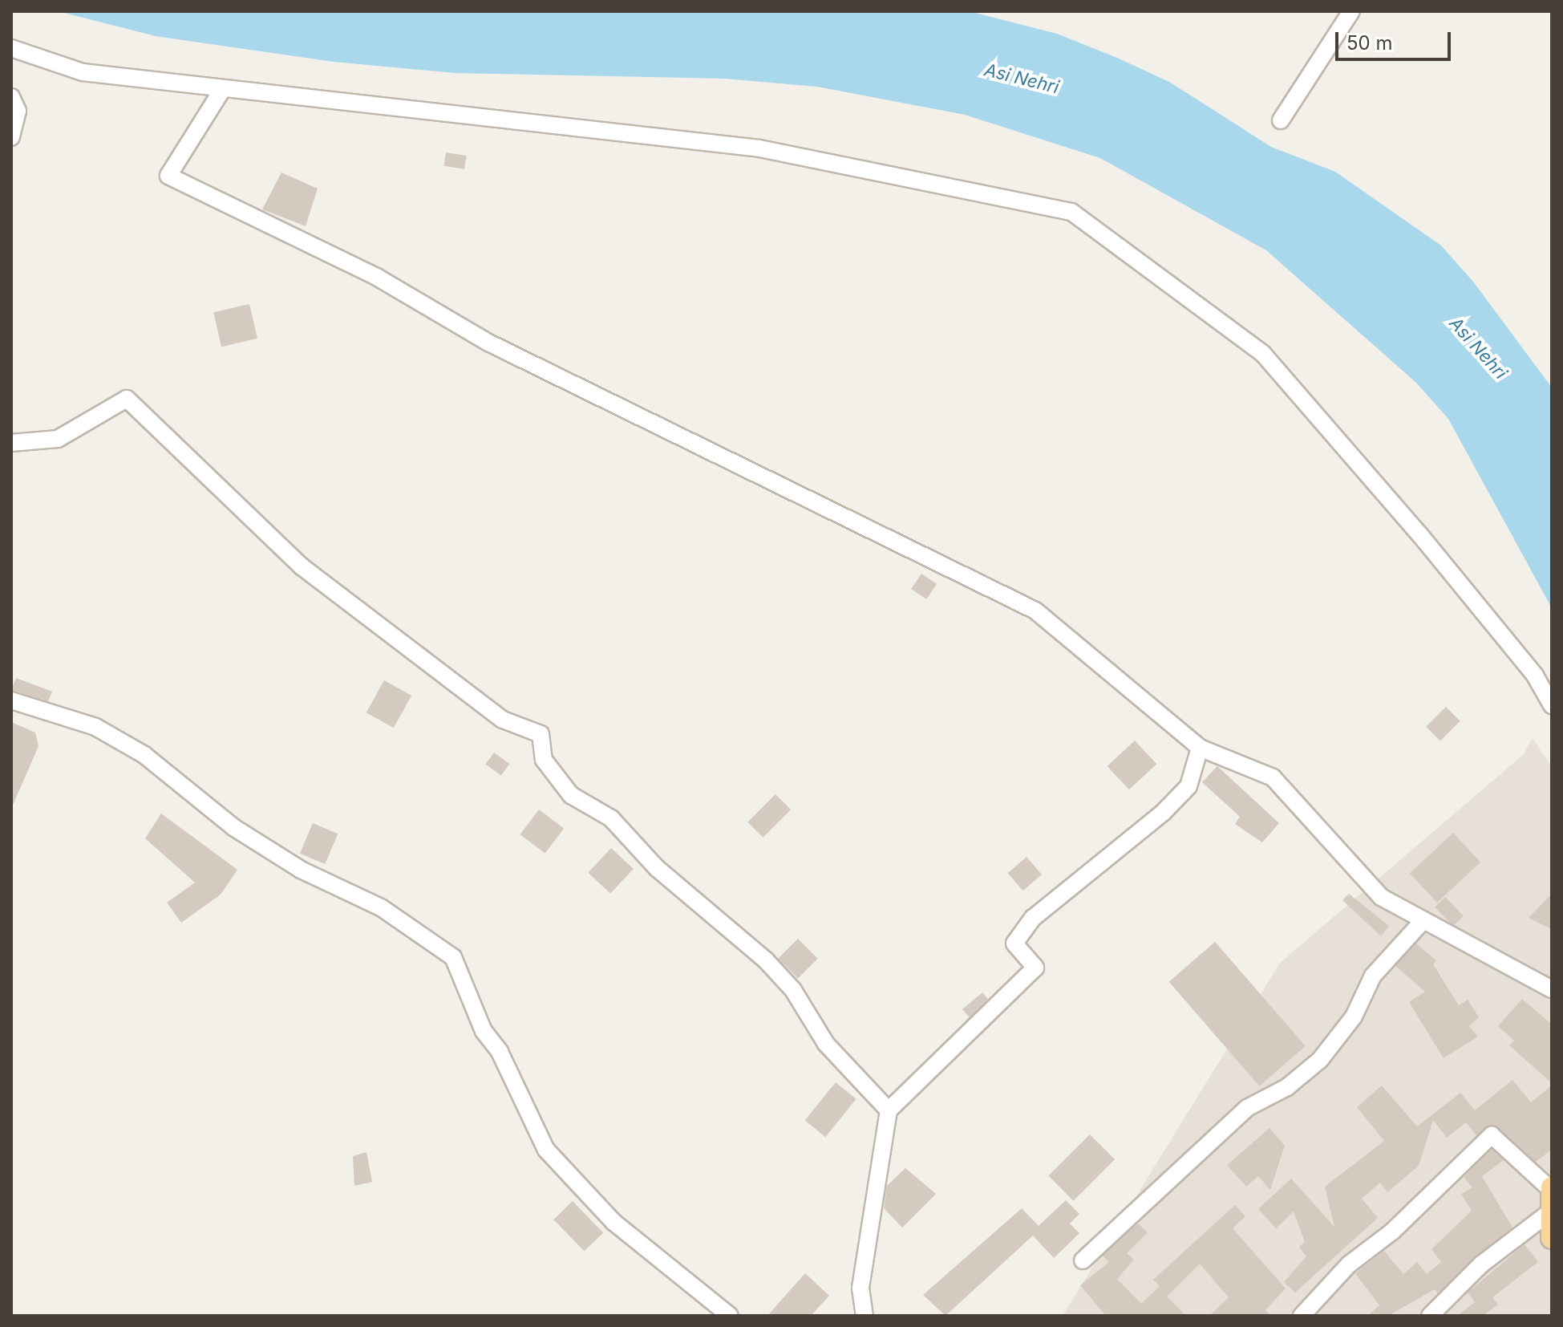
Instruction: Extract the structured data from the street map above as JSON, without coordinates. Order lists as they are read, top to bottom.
{
  "water": ["Asi Nehri"],
  "scale_bar": "50 m"
}
